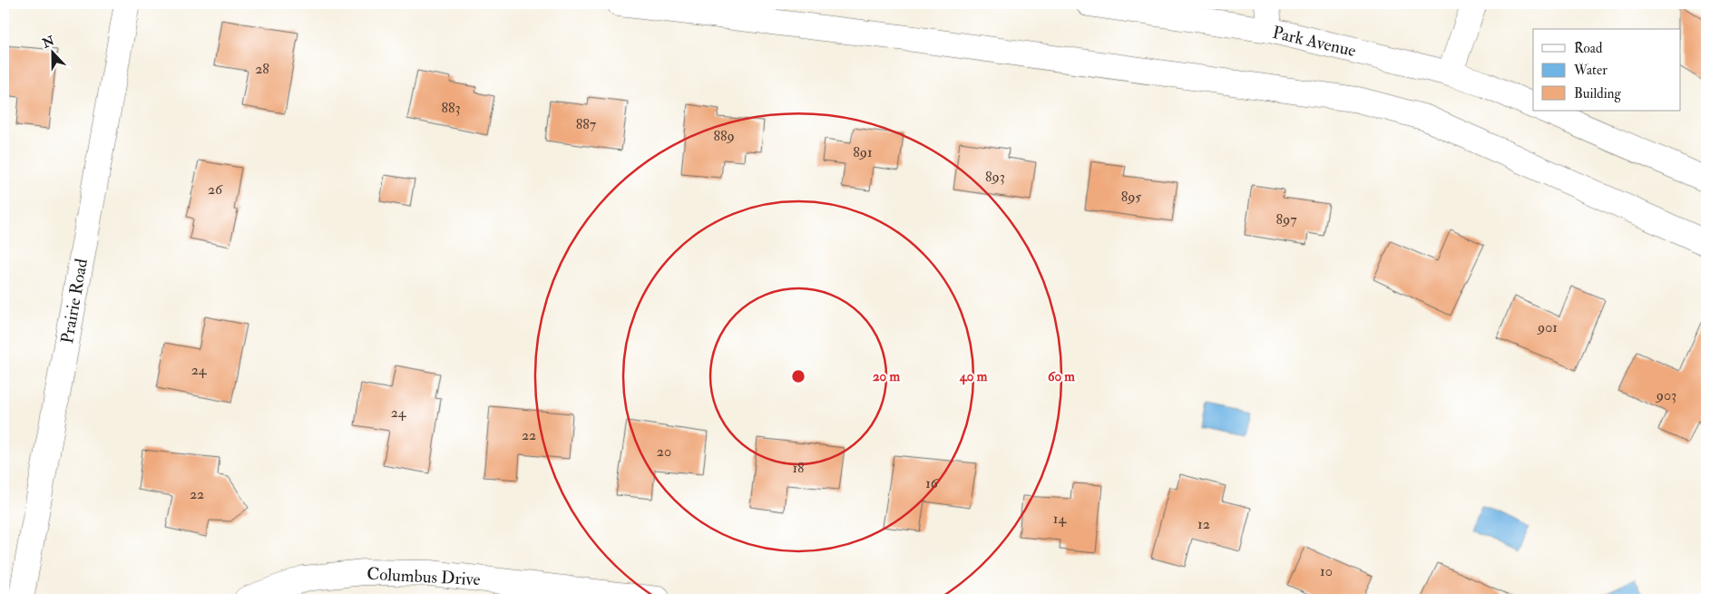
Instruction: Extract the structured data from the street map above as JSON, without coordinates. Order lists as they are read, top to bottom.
{
  "streets": {
    "street": ["Park Avenue", "Prairie Road", "Columbus Drive"]
  },
  "house_numbers": [
    "28",
    "883",
    "887",
    "889",
    "891",
    "893",
    "26",
    "895",
    "897",
    "901",
    "24",
    "903",
    "24",
    "22",
    "20",
    "18",
    "16",
    "22",
    "14",
    "12",
    "10"
  ],
  "legend": ["Road", "Water", "Building"],
  "north": "top",
  "rings": ["20 m", "40 m", "60 m"]
}
